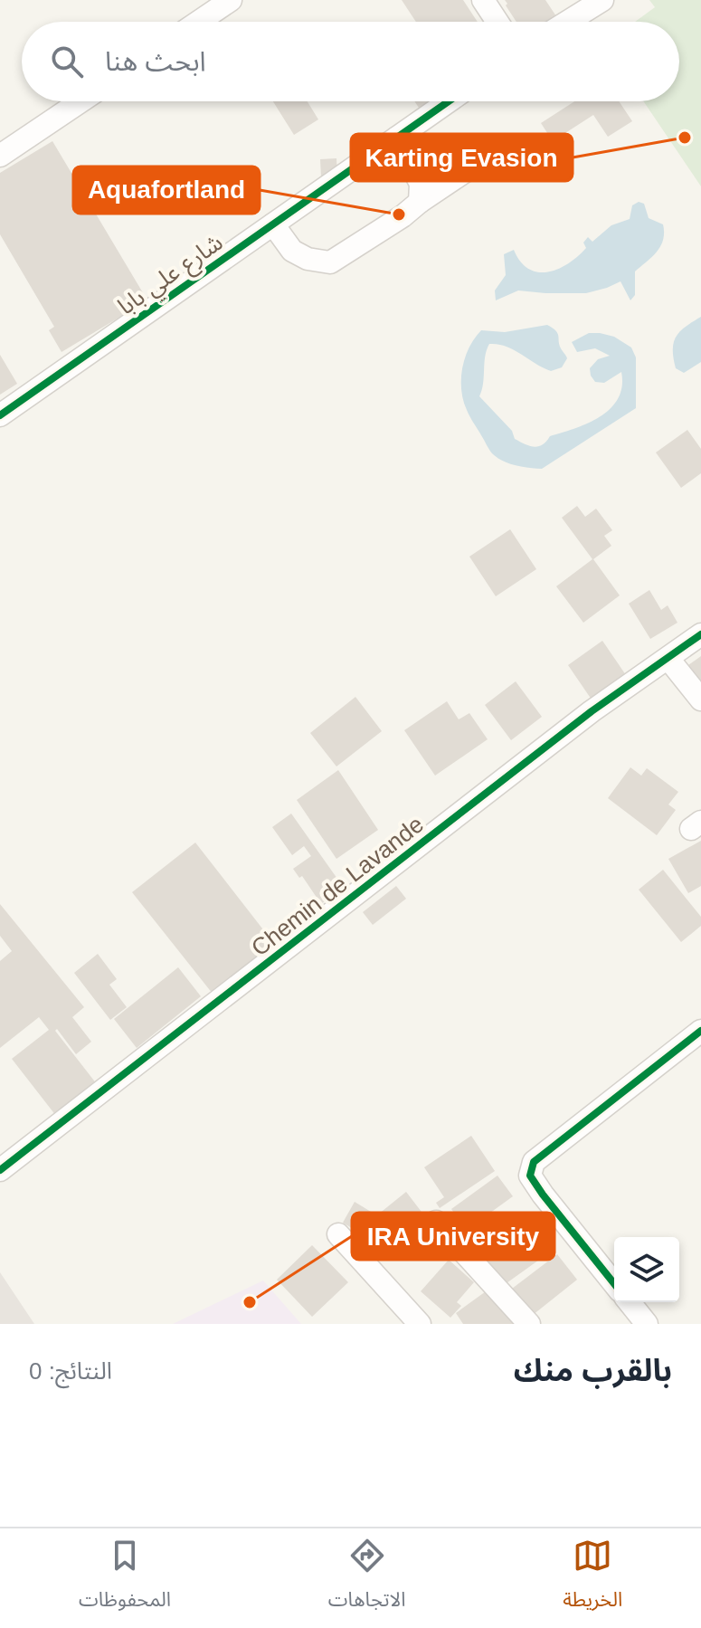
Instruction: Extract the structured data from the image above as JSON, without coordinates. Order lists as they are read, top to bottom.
{
  "streets": {
    "street": ["شارع علي بابا", "Chemin de Lavande"]
  },
  "places": ["Karting Evasion", "Aquafortland", "IRA University"],
  "page": {
    "search": "ابحث هنا",
    "heading": ["بالقرب منك", "النتائج: 0"],
    "nav": ["الخريطة", "الاتجاهات", "المحفوظات"]
  }
}
